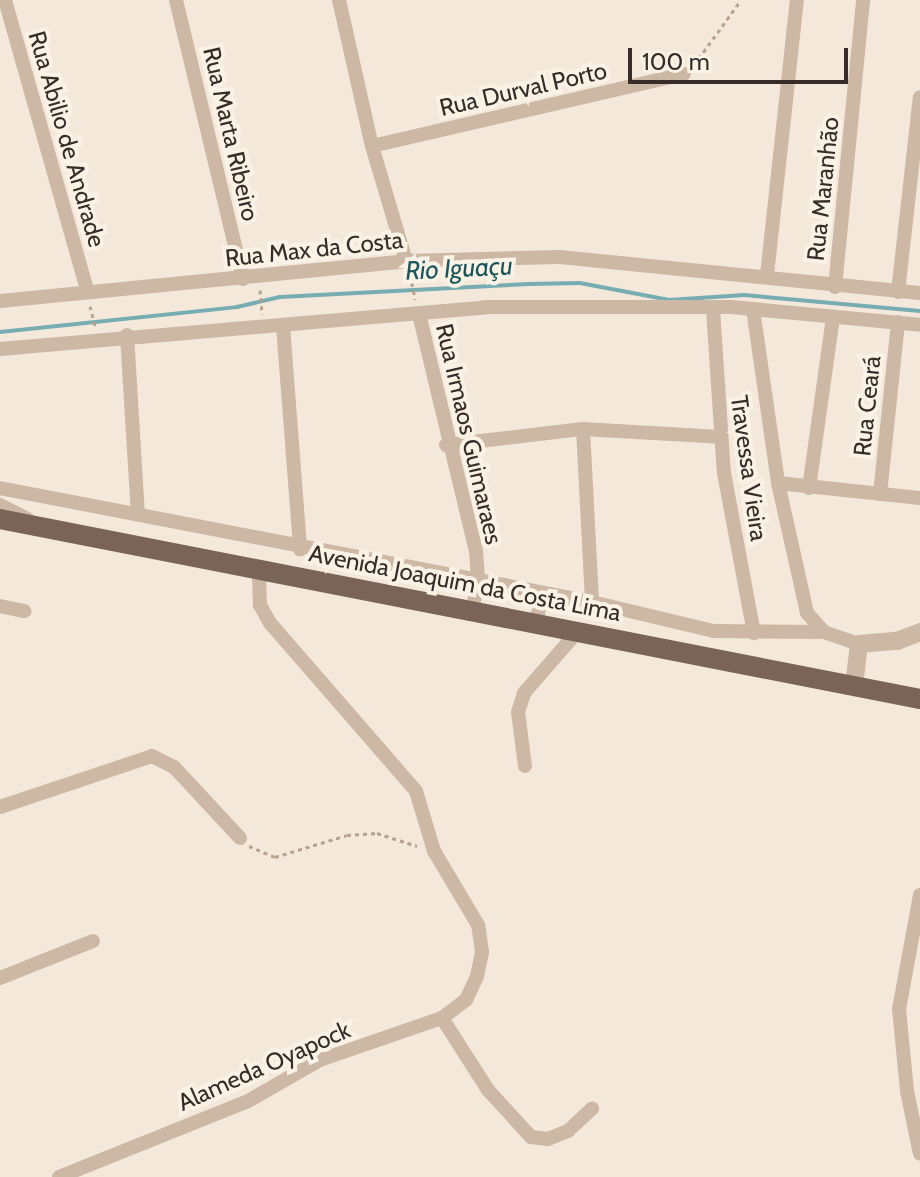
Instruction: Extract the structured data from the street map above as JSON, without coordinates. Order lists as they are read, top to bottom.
{
  "streets": {
    "main road": ["Avenida Joaquim da Costa Lima"],
    "street": [
      "Rua Durval Porto",
      "Rua Marta Ribeiro",
      "Rua Abilio de Andrade",
      "Rua Maranhão",
      "Rua Max da Costa",
      "Rua Ceará",
      "Rua Irmaos Guimaraes",
      "Travessa Vieira",
      "Alameda Oyapock"
    ]
  },
  "crossings": [
    ["Rua Marta Ribeiro", "Rua Max da Costa"],
    ["Rua Abilio de Andrade", "Rua Max da Costa"],
    ["Rua Maranhão", "Rua Max da Costa"],
    ["Rua Max da Costa", "Rua Irmaos Guimaraes"],
    ["Rua Irmaos Guimaraes", "Avenida Joaquim da Costa Lima"],
    ["Avenida Joaquim da Costa Lima", "Alameda Oyapock"]
  ],
  "water": ["Rio Iguaçu"],
  "scale_bar": "100 m"
}
